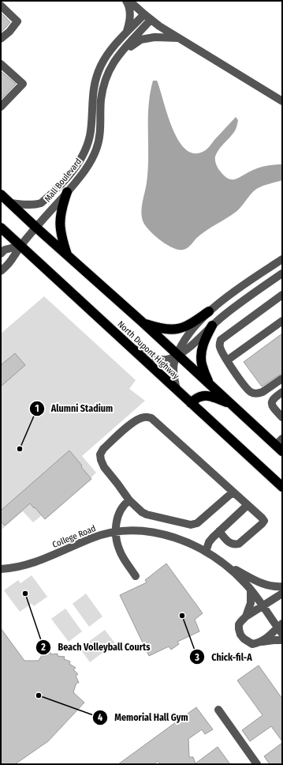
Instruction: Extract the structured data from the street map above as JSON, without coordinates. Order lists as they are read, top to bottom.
{
  "streets": {
    "highway": ["North Dupont Highway"],
    "street": ["Mall Boulevard", "College Road"]
  },
  "crossings": [
    ["Mall Boulevard", "North Dupont Highway"]
  ],
  "places": [
    "Alumni Stadium",
    "Beach Volleyball Courts",
    "Chick-fil-A",
    "Memorial Hall Gym"
  ]
}
